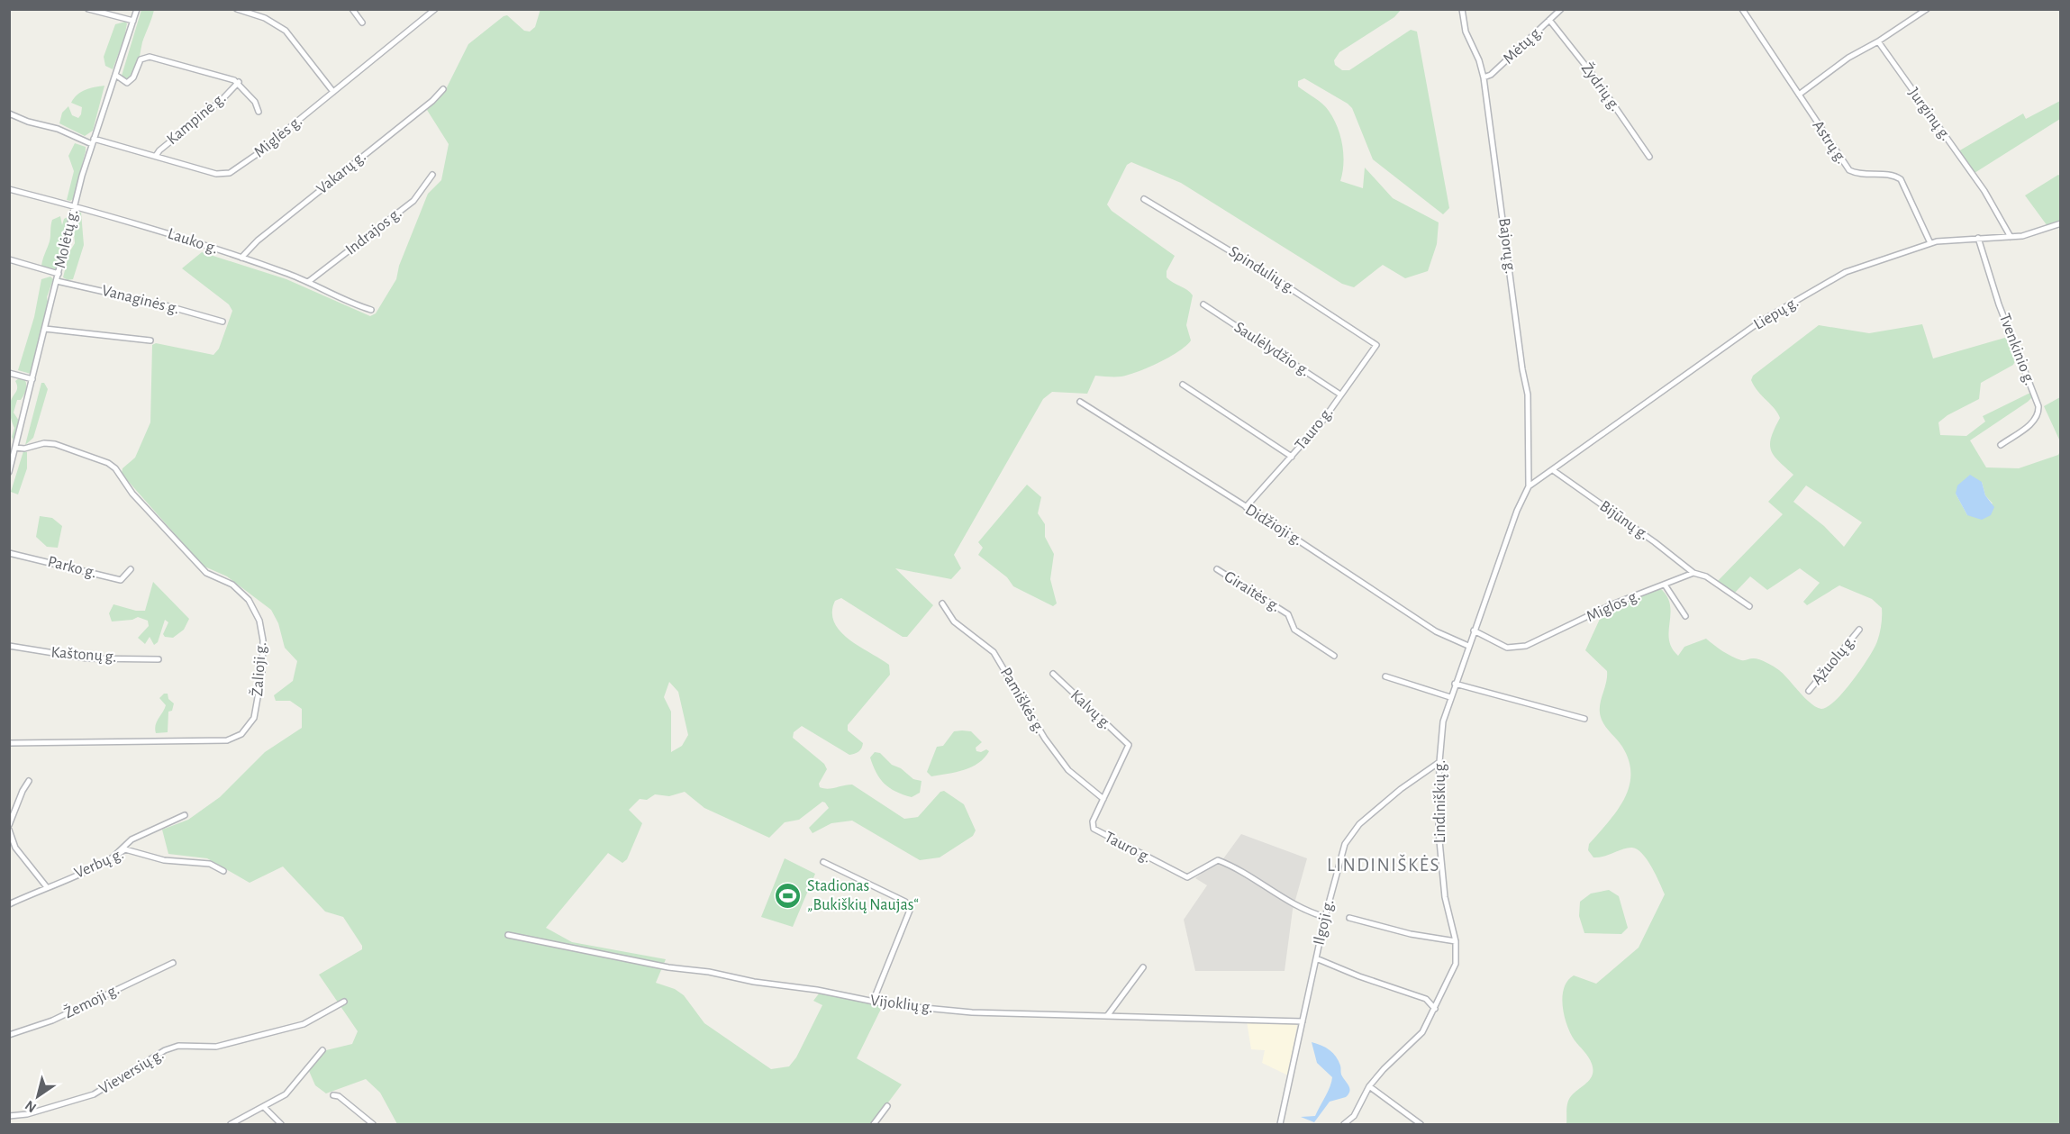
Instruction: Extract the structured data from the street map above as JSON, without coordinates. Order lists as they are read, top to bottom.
{
  "streets": {
    "street": [
      "Mėtų g.",
      "Žydrių g.",
      "Jurginų g.",
      "Kampinė g.",
      "Miglės g.",
      "Astrų g.",
      "Vakarų g.",
      "Indrajos g.",
      "Molėtų g.",
      "Lauko g.",
      "Bajorų g.",
      "Spindulių g.",
      "Vanaginės g.",
      "Liepų g.",
      "Saulėlydžio g.",
      "Tvenkinio g.",
      "Tauro g.",
      "Bijūnų g.",
      "Didžioji g.",
      "Parko g.",
      "Giraitės g.",
      "Miglos g.",
      "Kaštonų g.",
      "Ąžuolų g.",
      "Žalioji g.",
      "Pamiškės g.",
      "Kalvų g.",
      "Lindiniškių g.",
      "Verbų g.",
      "Ilgoji g.",
      "Žemoji g.",
      "Vijoklių g.",
      "Vieversių g."
    ]
  },
  "crossings": [
    ["Mėtų g.", "Žydrių g."],
    ["Mėtų g.", "Bajorų g."],
    ["Jurginų g.", "Liepų g."],
    ["Kampinė g.", "Miglės g."],
    ["Kampinė g.", "Molėtų g."],
    ["Miglės g.", "Molėtų g."],
    ["Astrų g.", "Liepų g."],
    ["Vakarų g.", "Lauko g."],
    ["Indrajos g.", "Lauko g."],
    ["Molėtų g.", "Lauko g."],
    ["Molėtų g.", "Vanaginės g."],
    ["Molėtų g.", "Žalioji g."],
    ["Bajorų g.", "Liepų g."],
    ["Bajorų g.", "Lindiniškių g."],
    ["Spindulių g.", "Tauro g."],
    ["Liepų g.", "Tvenkinio g."],
    ["Liepų g.", "Bijūnų g."],
    ["Liepų g.", "Lindiniškių g."],
    ["Saulėlydžio g.", "Tauro g."],
    ["Tauro g.", "Didžioji g."],
    ["Tauro g.", "Pamiškės g."],
    ["Tauro g.", "Kalvų g."],
    ["Tauro g.", "Ilgoji g."],
    ["Bijūnų g.", "Miglos g."],
    ["Didžioji g.", "Lindiniškių g."],
    ["Miglos g.", "Lindiniškių g."],
    ["Lindiniškių g.", "Ilgoji g."],
    ["Ilgoji g.", "Vijoklių g."]
  ],
  "districts": ["LINDINIŠKĖS"],
  "places": {
    "sports": ["Stadionas „Bukiškių Naujas“"]
  },
  "north": "bottom left"
}
